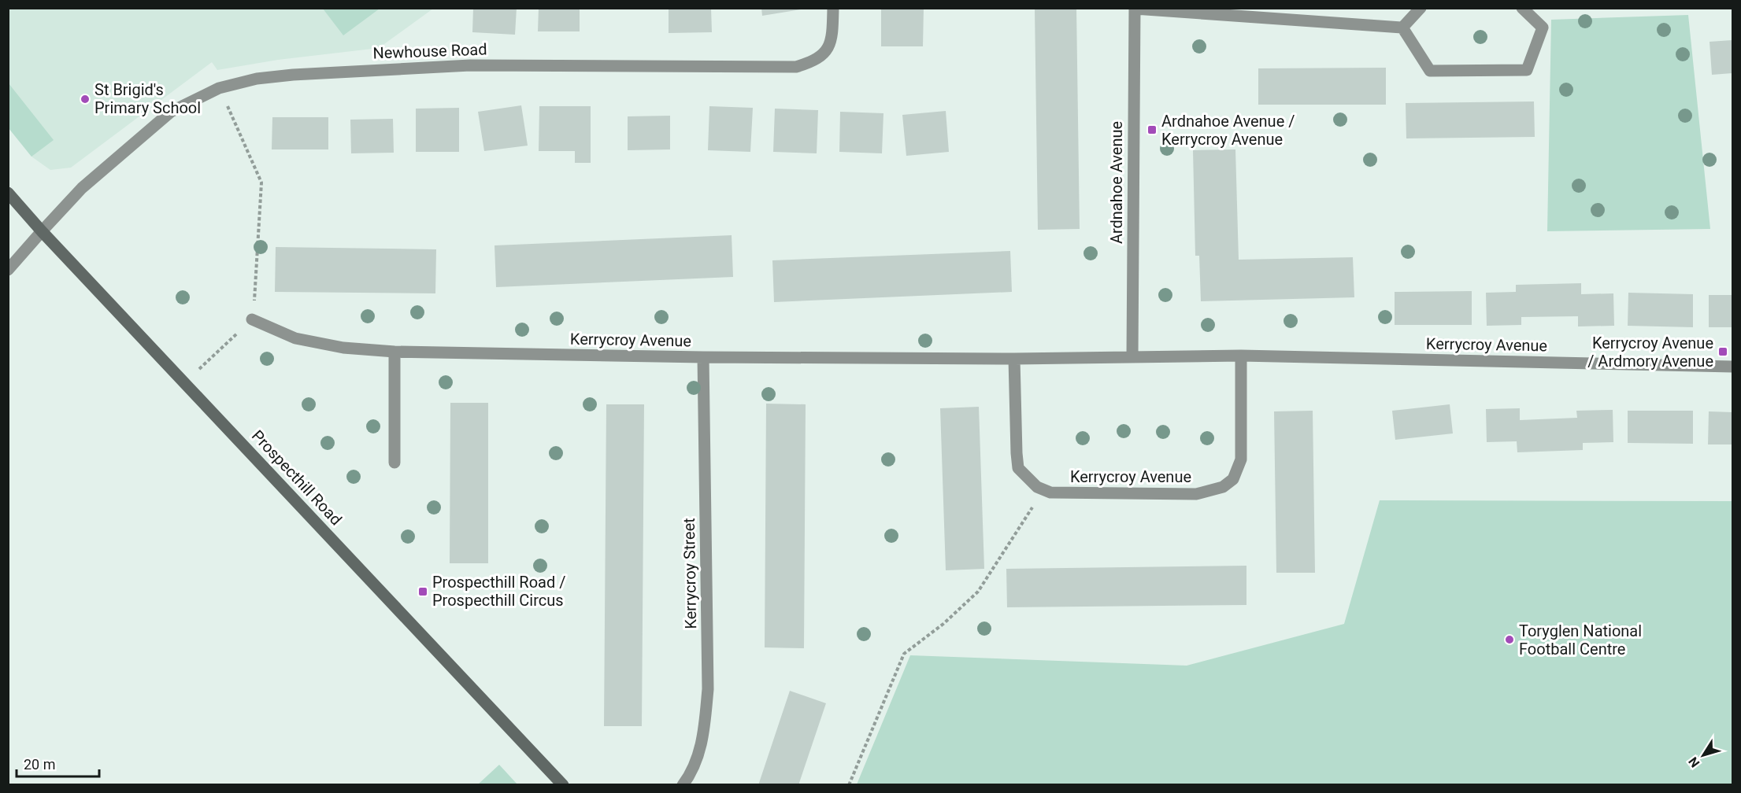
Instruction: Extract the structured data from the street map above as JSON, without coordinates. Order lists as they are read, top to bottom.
{
  "streets": {
    "main road": ["Prospecthill Road"],
    "street": [
      "Newhouse Road",
      "Ardnahoe Avenue",
      "Kerrycroy Avenue",
      "Kerrycroy Street"
    ]
  },
  "crossings": [
    ["Newhouse Road", "Prospecthill Road"],
    ["Ardnahoe Avenue", "Kerrycroy Avenue"],
    ["Kerrycroy Avenue", "Kerrycroy Street"]
  ],
  "places": {
    "other": ["St Brigid's Primary School", "Toryglen National Football Centre"],
    "transit": ["Ardnahoe Avenue / Kerrycroy Avenue", "Kerrycroy Avenue / Ardmory Avenue", "Prospecthill Road / Prospecthill Circus"]
  },
  "scale_bar": "20 m",
  "north": "bottom left"
}
